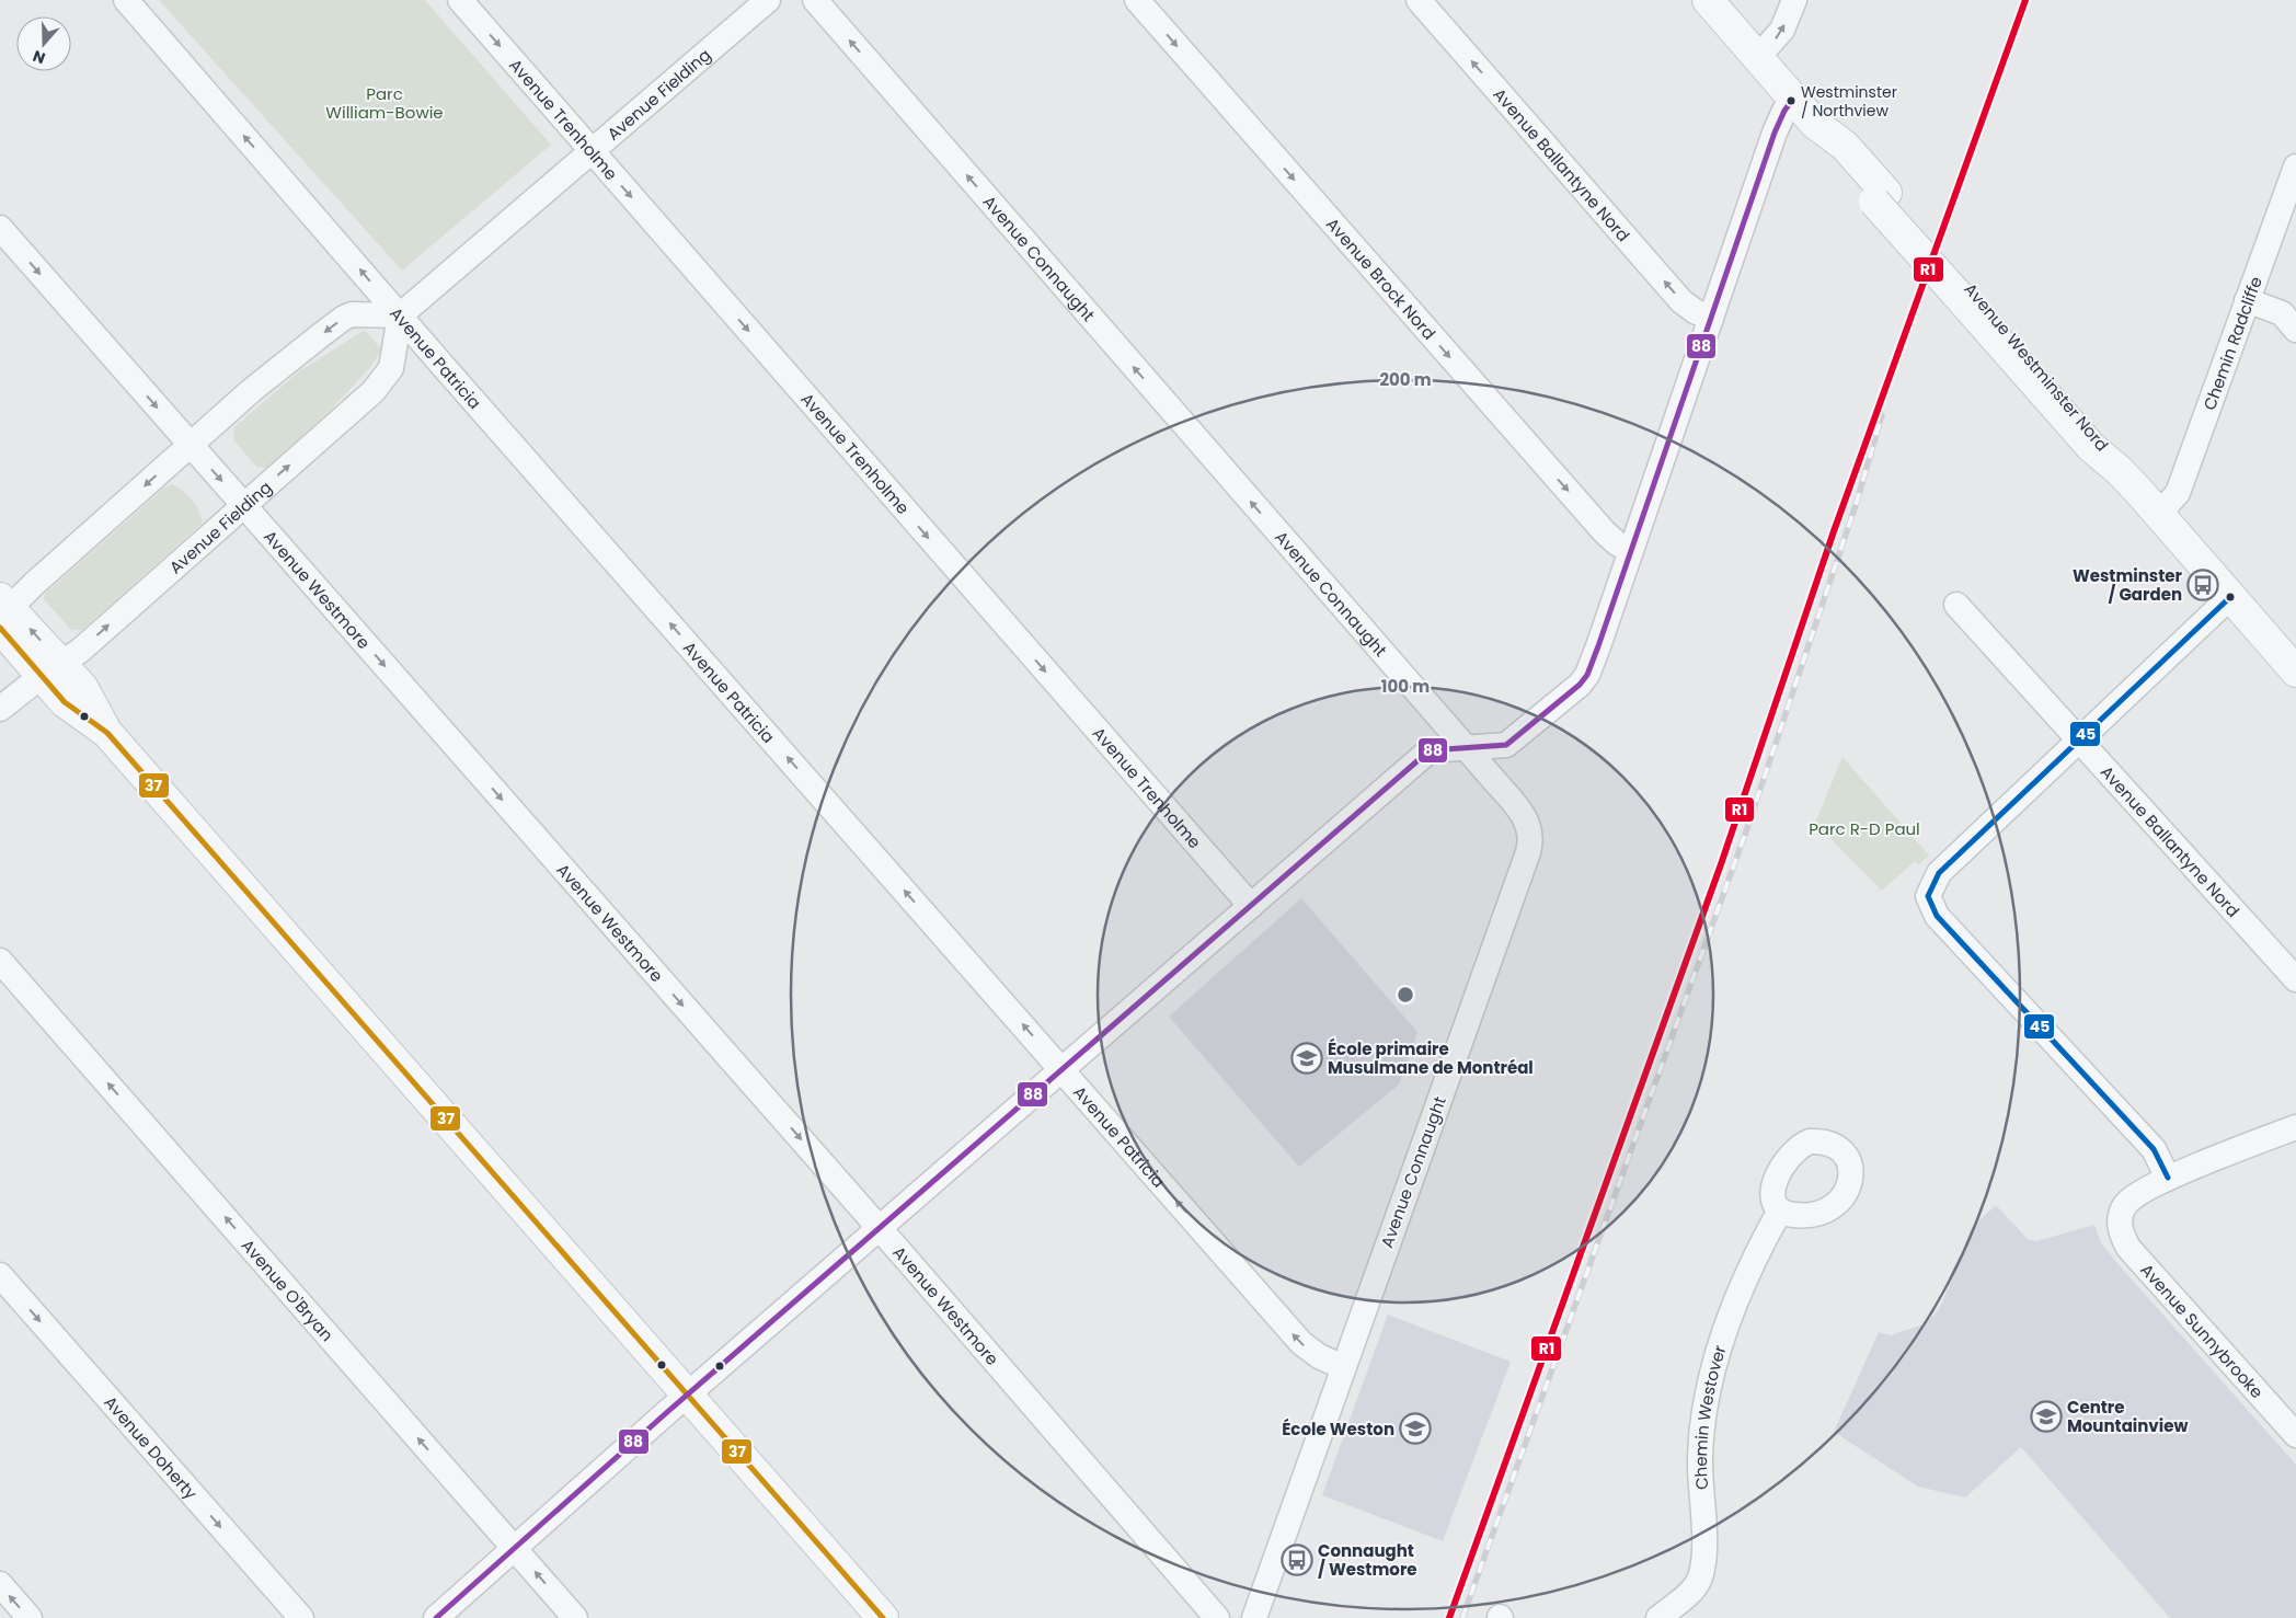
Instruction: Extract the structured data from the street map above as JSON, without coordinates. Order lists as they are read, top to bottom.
{
  "streets": {
    "street": [
      "Avenue Fielding",
      "Avenue Trenholme",
      "Avenue Ballantyne Nord",
      "Avenue Connaught",
      "Avenue Brock Nord",
      "Chemin Radcliffe",
      "Avenue Patricia",
      "Avenue Westminster Nord",
      "Avenue Westmore",
      "Avenue O'Bryan",
      "Avenue Sunnybrooke",
      "Chemin Westover",
      "Avenue Doherty"
    ]
  },
  "crossings": [
    ["Avenue Fielding", "Avenue Trenholme"],
    ["Avenue Fielding", "Avenue Patricia"],
    ["Avenue Fielding", "Avenue Westmore"],
    ["Avenue Connaught", "Avenue Patricia"],
    ["Chemin Radcliffe", "Avenue Westminster Nord"]
  ],
  "one_way": [
    "Avenue Trenholme",
    "Avenue Ballantyne Nord",
    "Avenue Connaught",
    "Avenue Brock Nord",
    "Avenue Patricia",
    "Avenue Westmore",
    "Avenue O'Bryan",
    "Avenue Doherty"
  ],
  "parks": ["Parc William-Bowie", "Parc R-D Paul"],
  "places": {
    "other": ["Westminster / Northview"],
    "bus stop": ["Westminster / Garden", "Connaught / Westmore"],
    "school or university": ["École primaire Musulmane de Montréal", "Centre Mountainview", "École Weston"]
  },
  "lines": [
    "transit line R1",
    "transit line 88",
    "transit line 45",
    "transit line 37"
  ],
  "north": "bottom",
  "rings": ["200 m", "100 m"]
}
